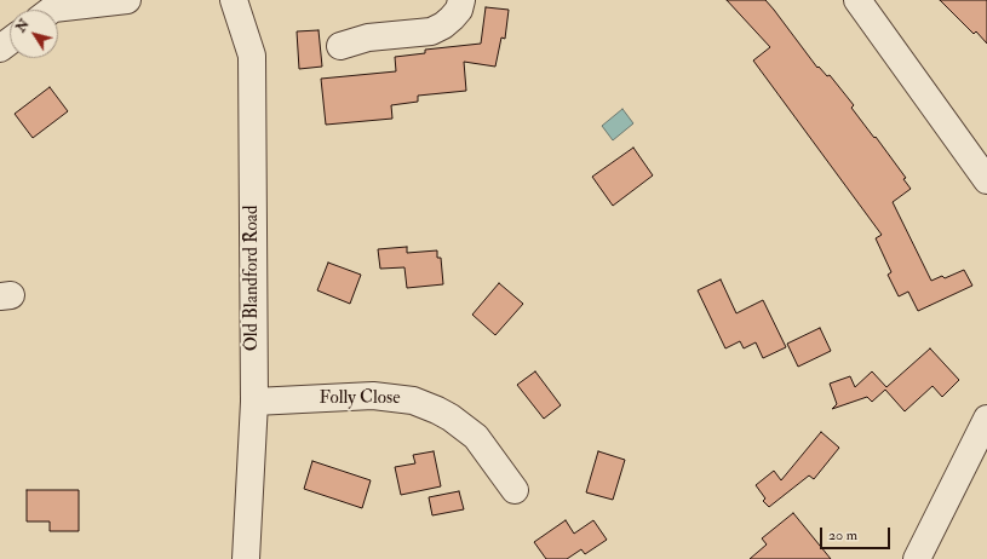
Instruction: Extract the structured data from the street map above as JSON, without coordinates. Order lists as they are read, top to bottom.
{
  "streets": {
    "street": ["Old Blandford Road", "Folly Close"]
  },
  "crossings": [
    ["Old Blandford Road", "Folly Close"]
  ],
  "scale_bar": "20 m",
  "north": "top left"
}
